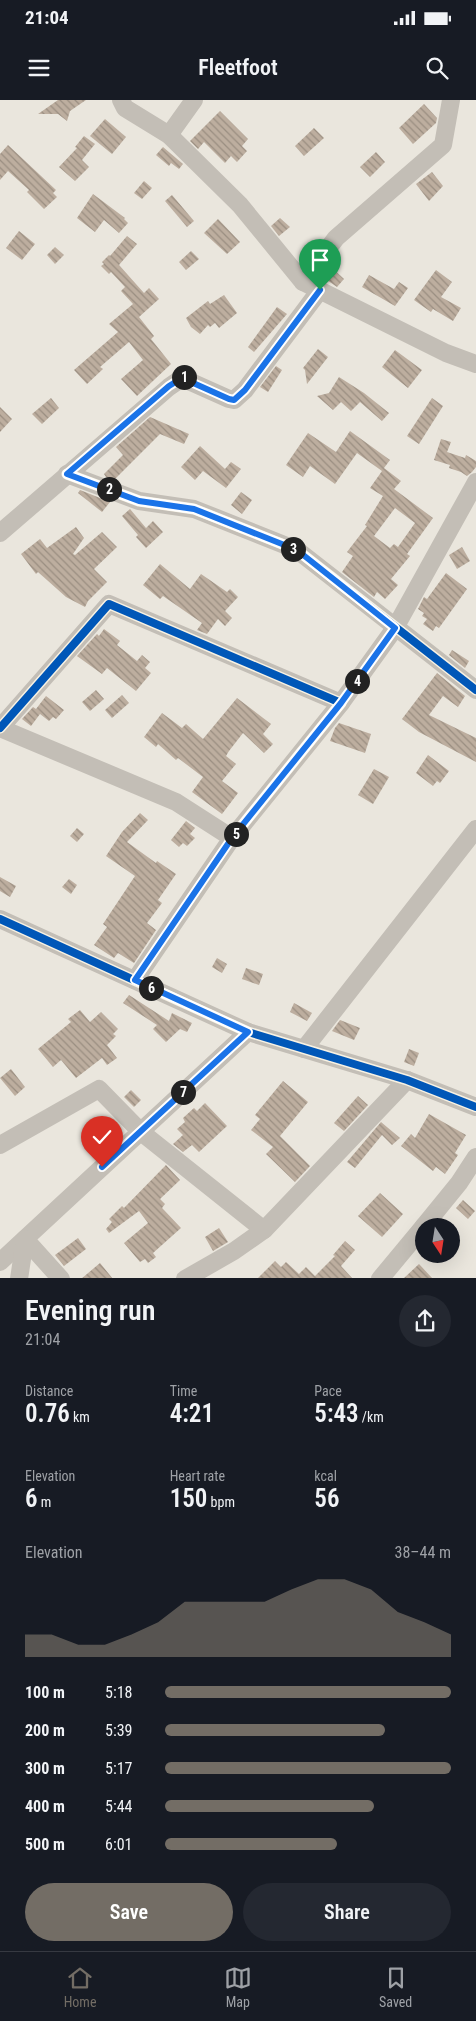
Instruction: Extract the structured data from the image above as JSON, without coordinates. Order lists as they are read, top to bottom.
{
  "north": "bottom",
  "page": {
    "status": "21:04",
    "header": "Fleetfoot",
    "pins": [
      "1",
      "2",
      "3",
      "4",
      "5",
      "6",
      "7"
    ],
    "heading": ["Evening run", "21:04"],
    "stats": [
      ["Distance", "0.76 km"],
      ["Time", "4:21"],
      ["Pace", "5:43 /km"],
      ["Elevation", "6 m"],
      ["Heart rate", "150 bpm"],
      ["kcal", "56"]
    ],
    "chart": ["Elevation", "38–44 m"],
    "list": [
      {
        "name": "100 m",
        "note": "5:18"
      },
      {
        "name": "200 m",
        "note": "5:39"
      },
      {
        "name": "300 m",
        "note": "5:17"
      },
      {
        "name": "400 m",
        "note": "5:44"
      },
      {
        "name": "500 m",
        "note": "6:01"
      }
    ],
    "buttons": ["Save", "Share"],
    "tabs": ["Home", "Map", "Saved"]
  }
}
